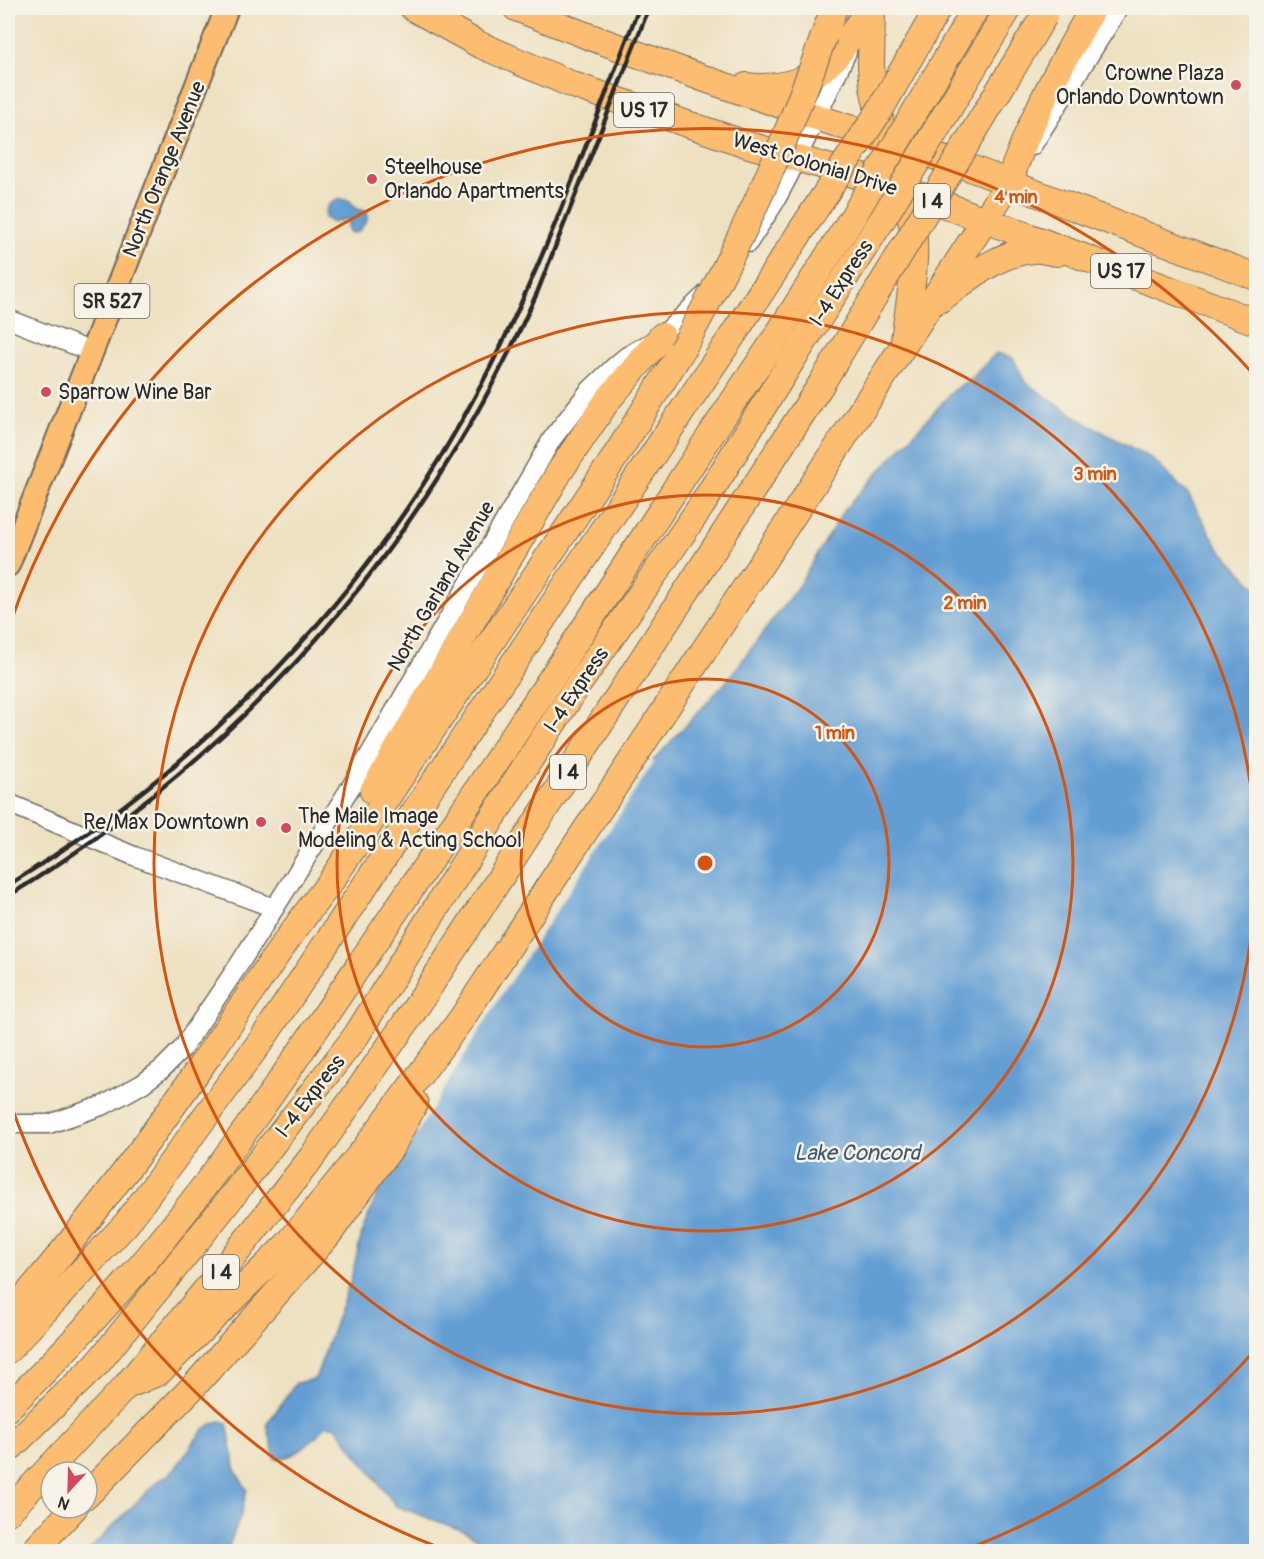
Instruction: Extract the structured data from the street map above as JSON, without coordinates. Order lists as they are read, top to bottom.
{
  "streets": {
    "highway": [
      "US 17",
      "West Colonial Drive",
      "I 4",
      "I-4 Express"
    ],
    "main road": ["North Orange Avenue", "SR 527"],
    "street": ["North Garland Avenue"]
  },
  "crossings": [
    ["West Colonial Drive", "North Garland Avenue"]
  ],
  "water": ["Lake Concord"],
  "places": [
    "Crowne Plaza Orlando Downtown",
    "Steelhouse Orlando Apartments",
    "Sparrow Wine Bar",
    "Re/Max Downtown",
    "The Maile Image Modeling & Acting School"
  ],
  "north": "bottom",
  "rings": [
    "4 min",
    "3 min",
    "2 min",
    "1 min"
  ]
}
